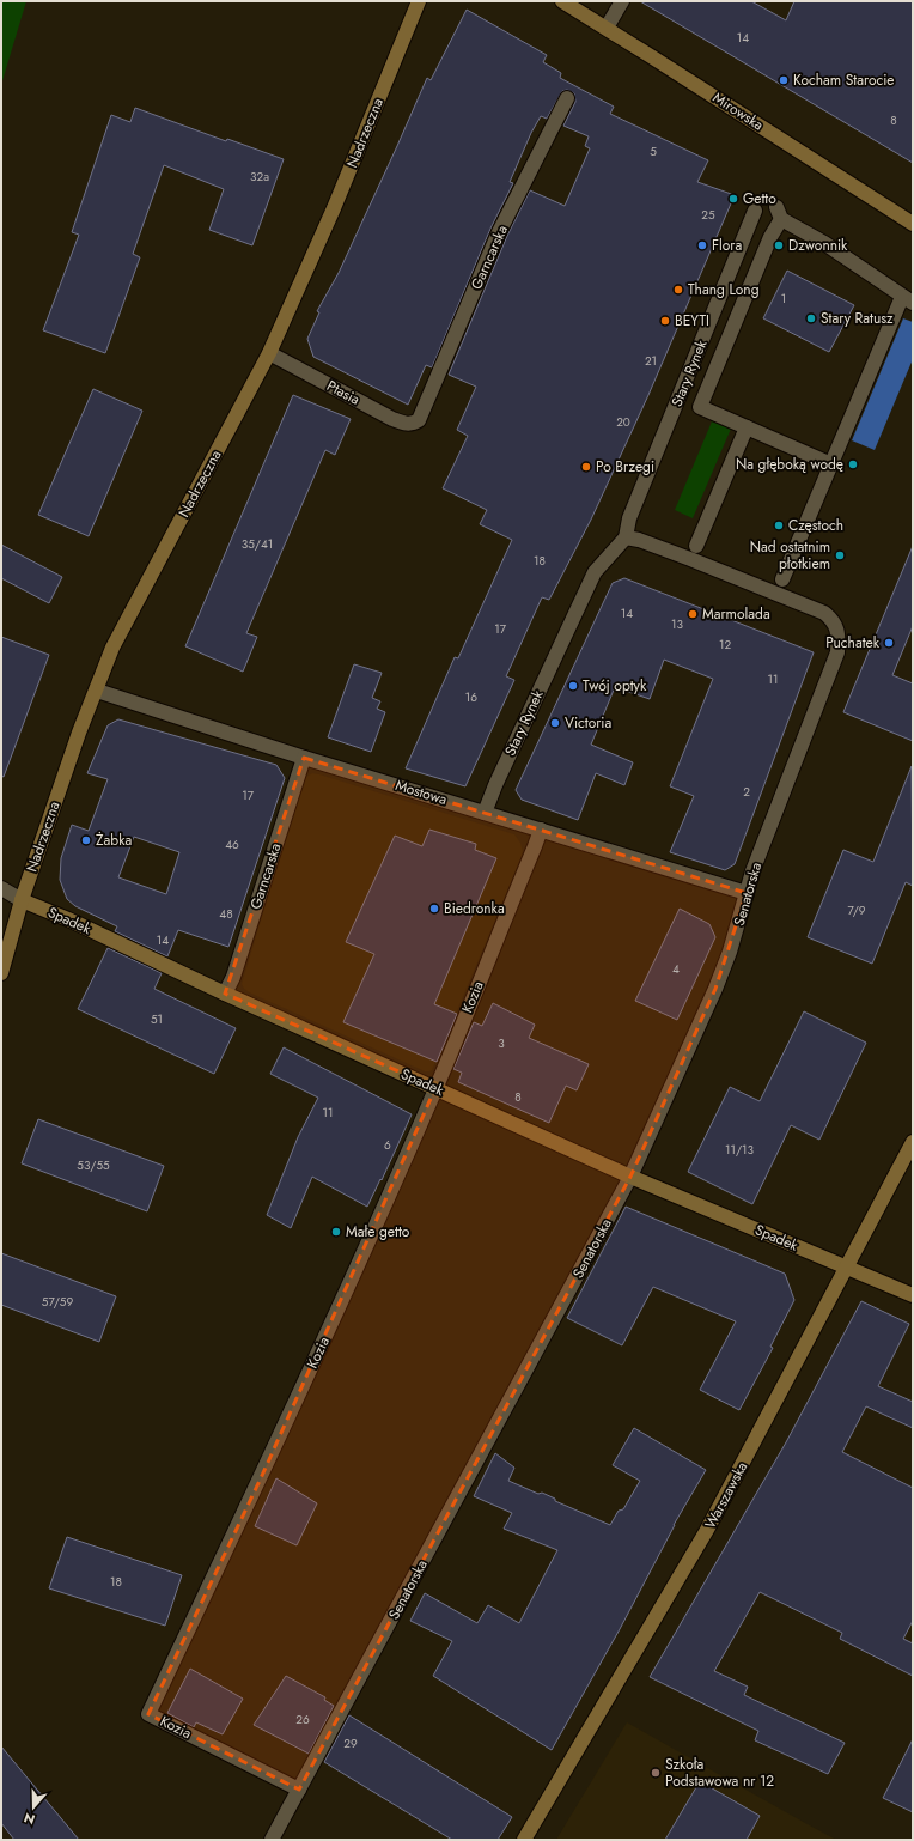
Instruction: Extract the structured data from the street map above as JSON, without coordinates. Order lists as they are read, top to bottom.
{
  "streets": {
    "street": [
      "Mirowska",
      "Nadrzeczna",
      "Garncarska",
      "Stary Rynek",
      "Ptasia",
      "Mostowa",
      "Senatorska",
      "Spadek",
      "Kozia",
      "Warszawska"
    ]
  },
  "crossings": [
    ["Nadrzeczna", "Ptasia"],
    ["Nadrzeczna", "Mostowa"],
    ["Nadrzeczna", "Spadek"],
    ["Garncarska", "Ptasia"],
    ["Garncarska", "Mostowa"],
    ["Garncarska", "Spadek"],
    ["Stary Rynek", "Mostowa"],
    ["Stary Rynek", "Senatorska"],
    ["Mostowa", "Senatorska"],
    ["Mostowa", "Kozia"],
    ["Senatorska", "Spadek"],
    ["Senatorska", "Kozia"],
    ["Spadek", "Kozia"],
    ["Spadek", "Warszawska"]
  ],
  "places": [
    "Kocham Starocie",
    "Getto",
    "Flora",
    "Dzwonnik",
    "Thang Long",
    "Stary Ratusz",
    "BEYTI",
    "Na głęboką wodę",
    "Po Brzegi",
    "Częstoch",
    "Nad ostatnim płotkiem",
    "Marmolada",
    "Puchatek",
    "Twój optyk",
    "Victoria",
    "Żabka",
    "Biedronka",
    "Małe getto",
    "Szkoła Podstawowa nr 12"
  ],
  "house_numbers": [
    "14",
    "8",
    "5",
    "32a",
    "25",
    "1",
    "21",
    "20",
    "35/41",
    "18",
    "14",
    "13",
    "17",
    "12",
    "11",
    "16",
    "2",
    "17",
    "46",
    "7/9",
    "48",
    "14",
    "4",
    "51",
    "3",
    "8",
    "11",
    "6",
    "11/13",
    "53/55",
    "57/59",
    "18",
    "26",
    "29"
  ],
  "north": "bottom"
}
